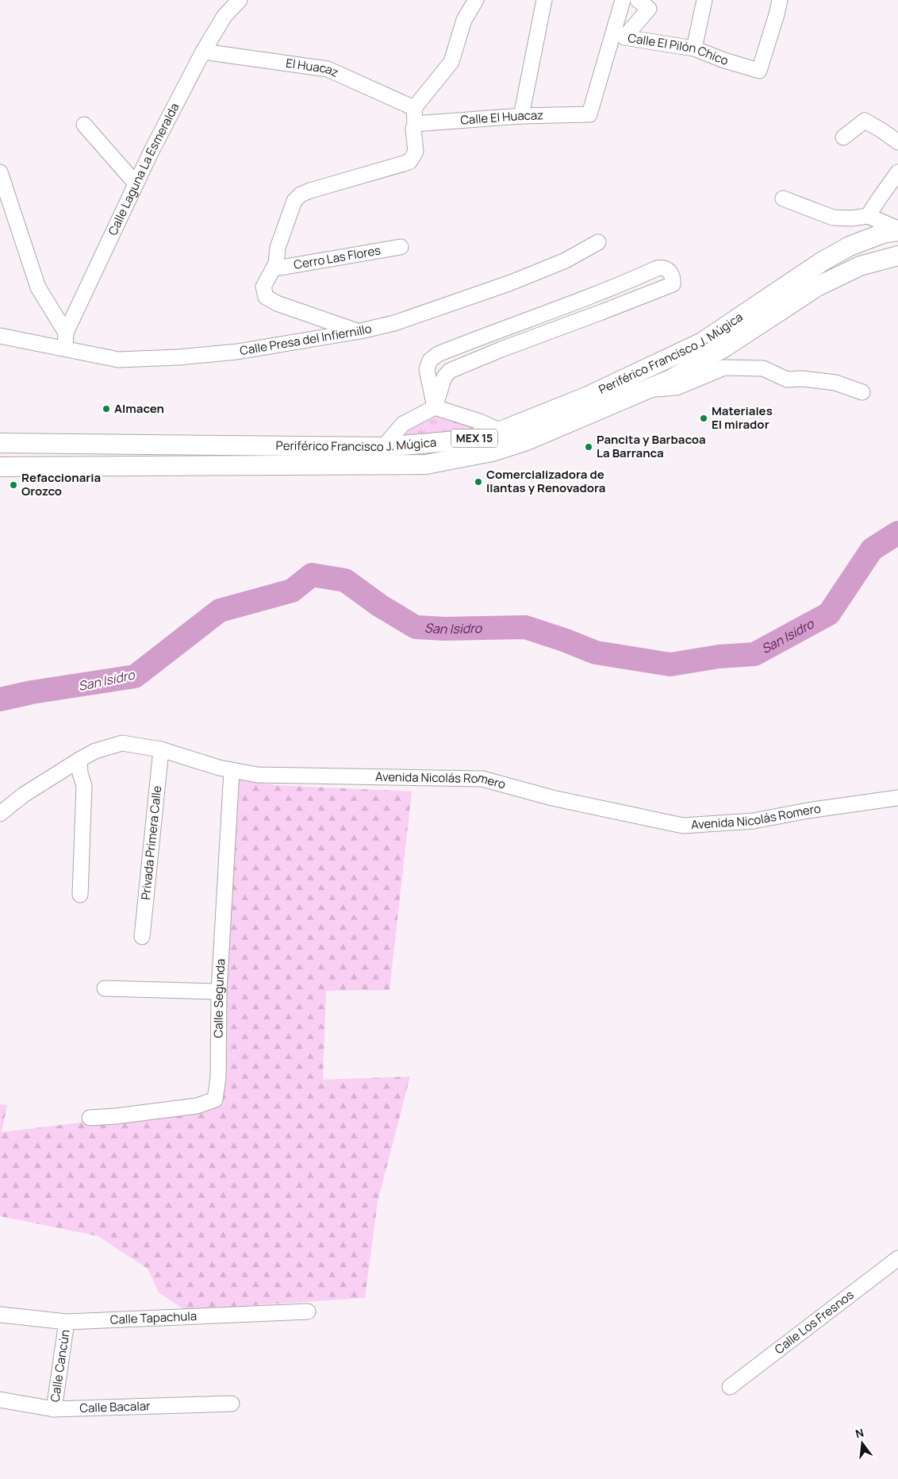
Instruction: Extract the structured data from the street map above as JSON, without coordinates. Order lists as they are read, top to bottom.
{
  "streets": {
    "main road": ["Periférico Francisco J. Múgica", "MEX 15"],
    "street": [
      "Calle El Pilón Chico",
      "El Huacaz",
      "Calle El Huacaz",
      "Calle Laguna La Esmeralda",
      "Cerro Las Flores",
      "Calle Presa del Infiernillo",
      "Avenida Nicolás Romero",
      "Privada Primera Calle",
      "Calle Segunda",
      "Calle Tapachula",
      "Calle Los Fresnos",
      "Calle Cancún",
      "Calle Bacalar"
    ]
  },
  "crossings": [
    ["El Huacaz", "Calle Laguna La Esmeralda"],
    ["Calle Laguna La Esmeralda", "Calle Presa del Infiernillo"],
    ["Avenida Nicolás Romero", "Privada Primera Calle"],
    ["Avenida Nicolás Romero", "Calle Segunda"],
    ["Calle Tapachula", "Calle Cancún"],
    ["Calle Cancún", "Calle Bacalar"]
  ],
  "water": ["San Isidro"],
  "places": [
    "Almacen",
    "Materiales El mirador",
    "Pancita y Barbacoa La Barranca",
    "Comercializadora de llantas y Renovadora",
    "Refaccionaria Orozco"
  ],
  "north": "top"
}
